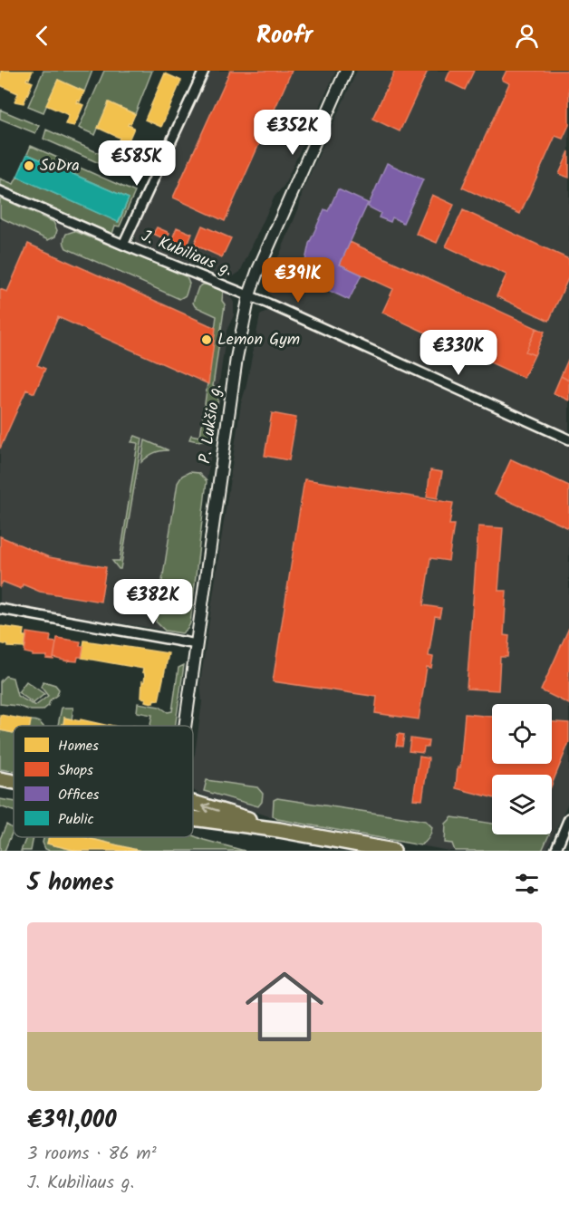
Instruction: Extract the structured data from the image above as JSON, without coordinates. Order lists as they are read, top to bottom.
{
  "streets": {
    "street": ["J. Kubiliaus g.", "P. Lukšio g."]
  },
  "crossings": [
    ["J. Kubiliaus g.", "P. Lukšio g."]
  ],
  "places": ["SoDra", "Lemon Gym"],
  "legend": [
    "Homes",
    "Shops",
    "Offices",
    "Public"
  ],
  "page": {
    "header": "Roofr",
    "price": [
      "€352K",
      "€585K",
      "€391K",
      "€330K",
      "€382K"
    ],
    "heading": "5 homes",
    "list": [
      {
        "name": "€391,000",
        "note": "3 rooms · 86 m² · J. Kubiliaus g."
      }
    ]
  }
}
